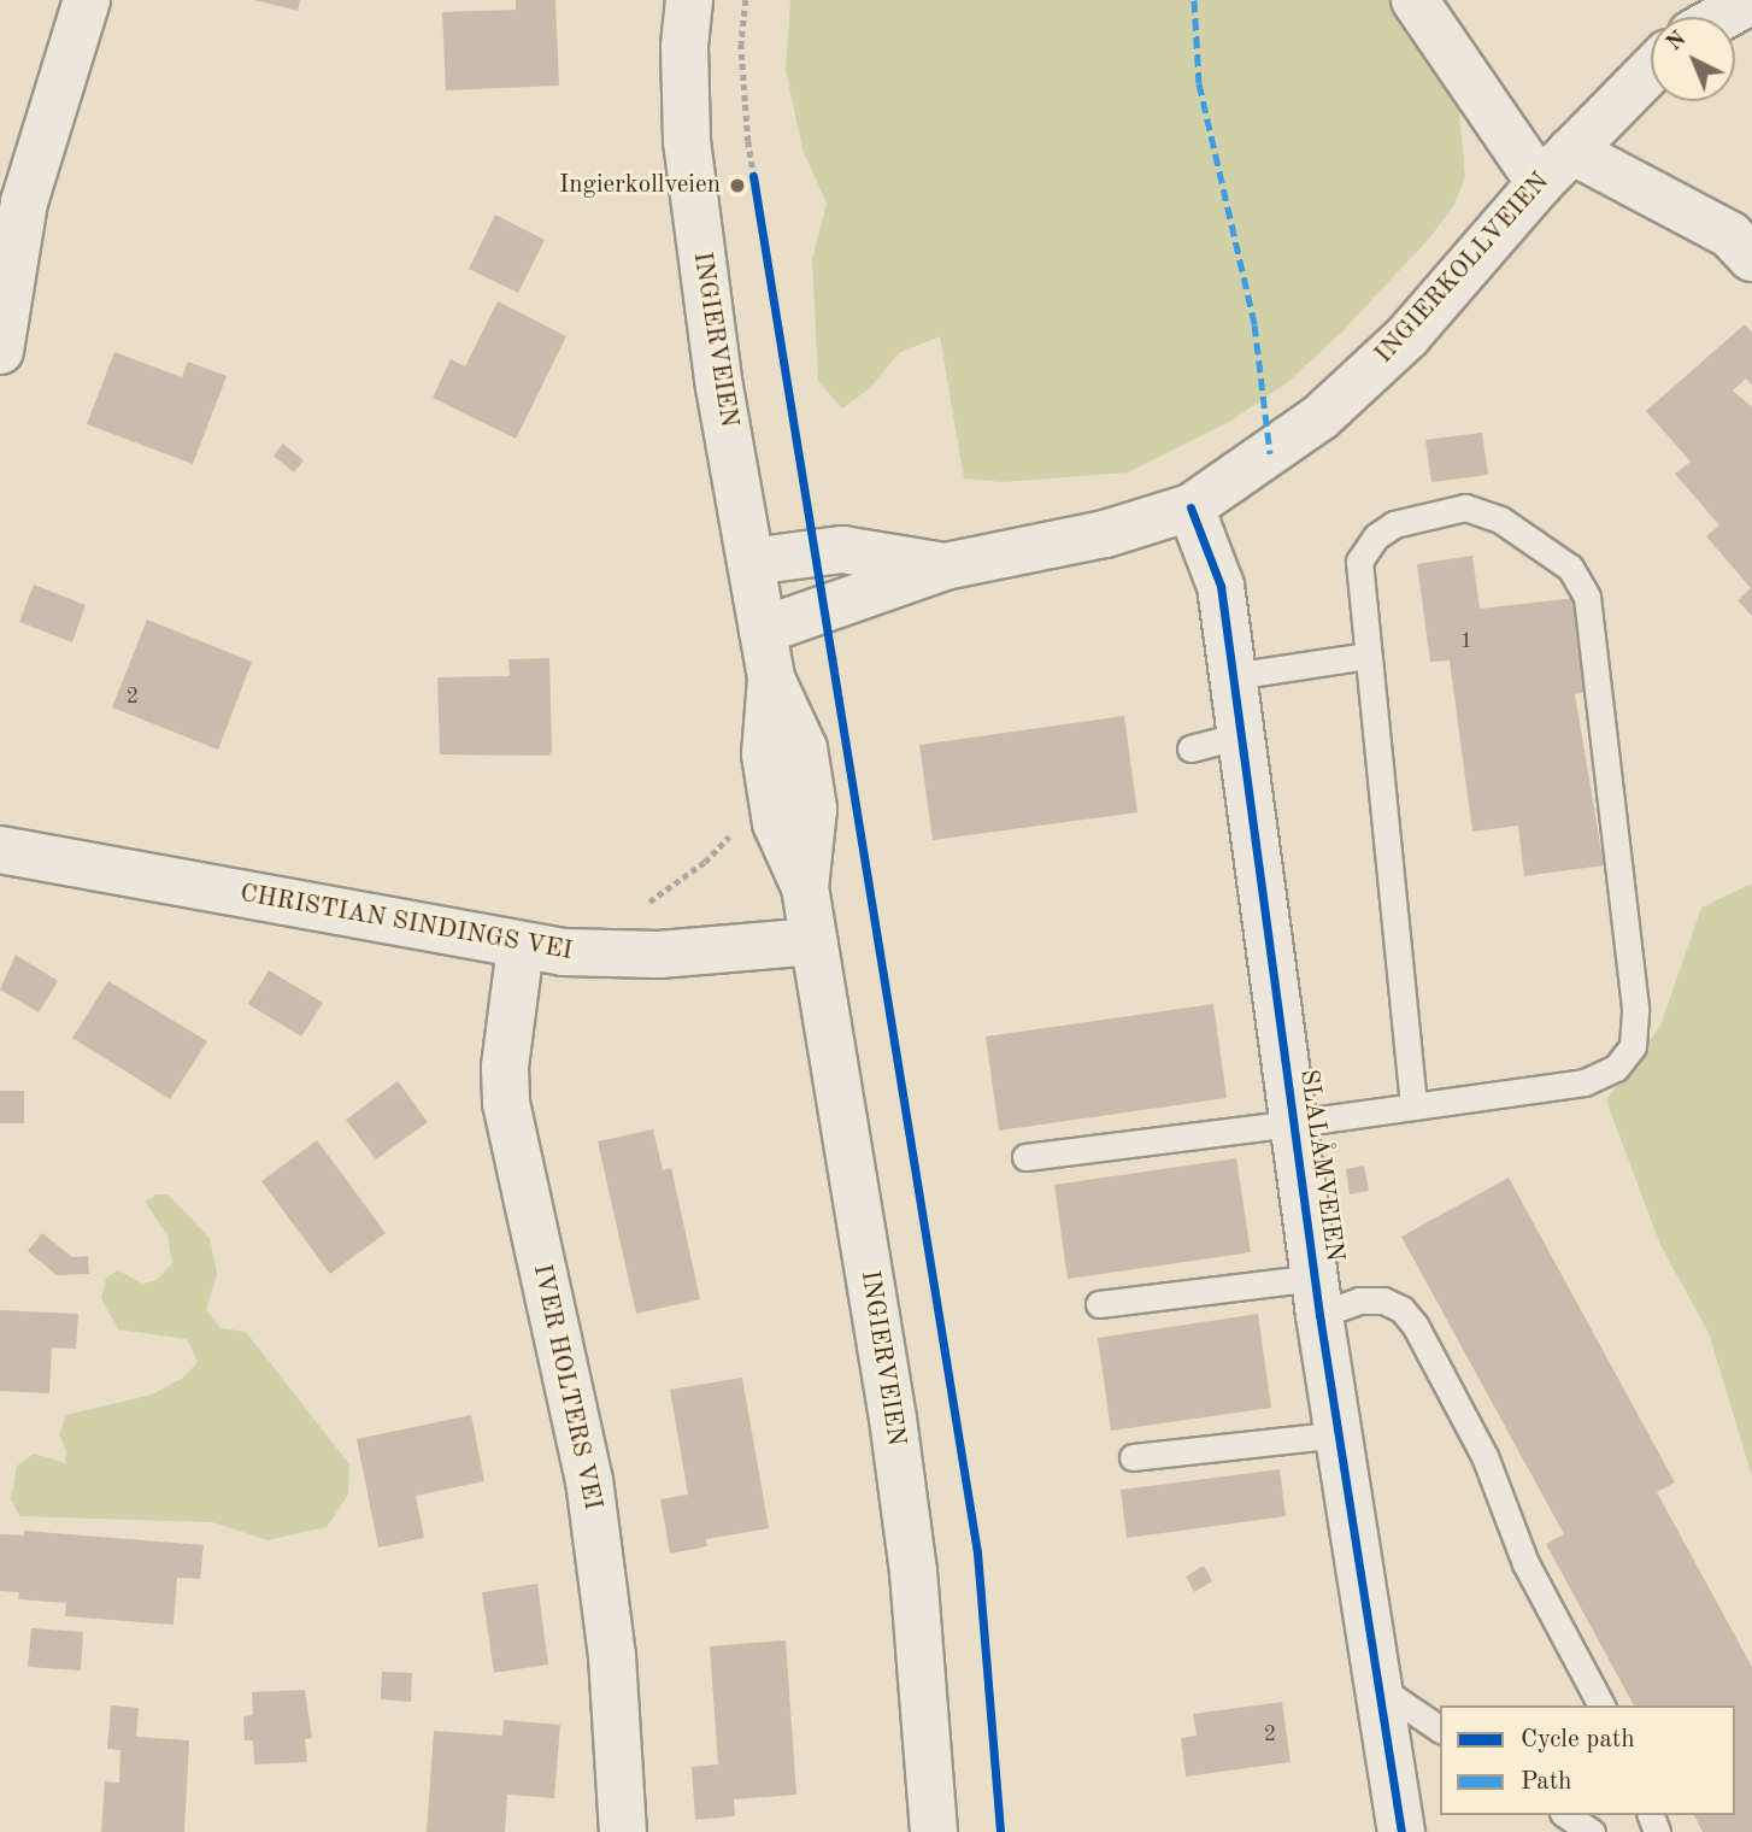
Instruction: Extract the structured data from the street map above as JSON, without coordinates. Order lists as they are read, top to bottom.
{
  "streets": {
    "street": [
      "INGIERKOLLVEIEN",
      "INGIERVEIEN",
      "CHRISTIAN SINDINGS VEI",
      "SLALÅMVEIEN",
      "IVER HOLTERS VEI"
    ]
  },
  "crossings": [
    ["INGIERKOLLVEIEN", "INGIERVEIEN"],
    ["INGIERKOLLVEIEN", "SLALÅMVEIEN"],
    ["INGIERVEIEN", "CHRISTIAN SINDINGS VEI"],
    ["CHRISTIAN SINDINGS VEI", "IVER HOLTERS VEI"]
  ],
  "places": ["Ingierkollveien"],
  "house_numbers": ["1", "2", "2"],
  "legend": ["Cycle path", "Path"],
  "north": "top left"
}
